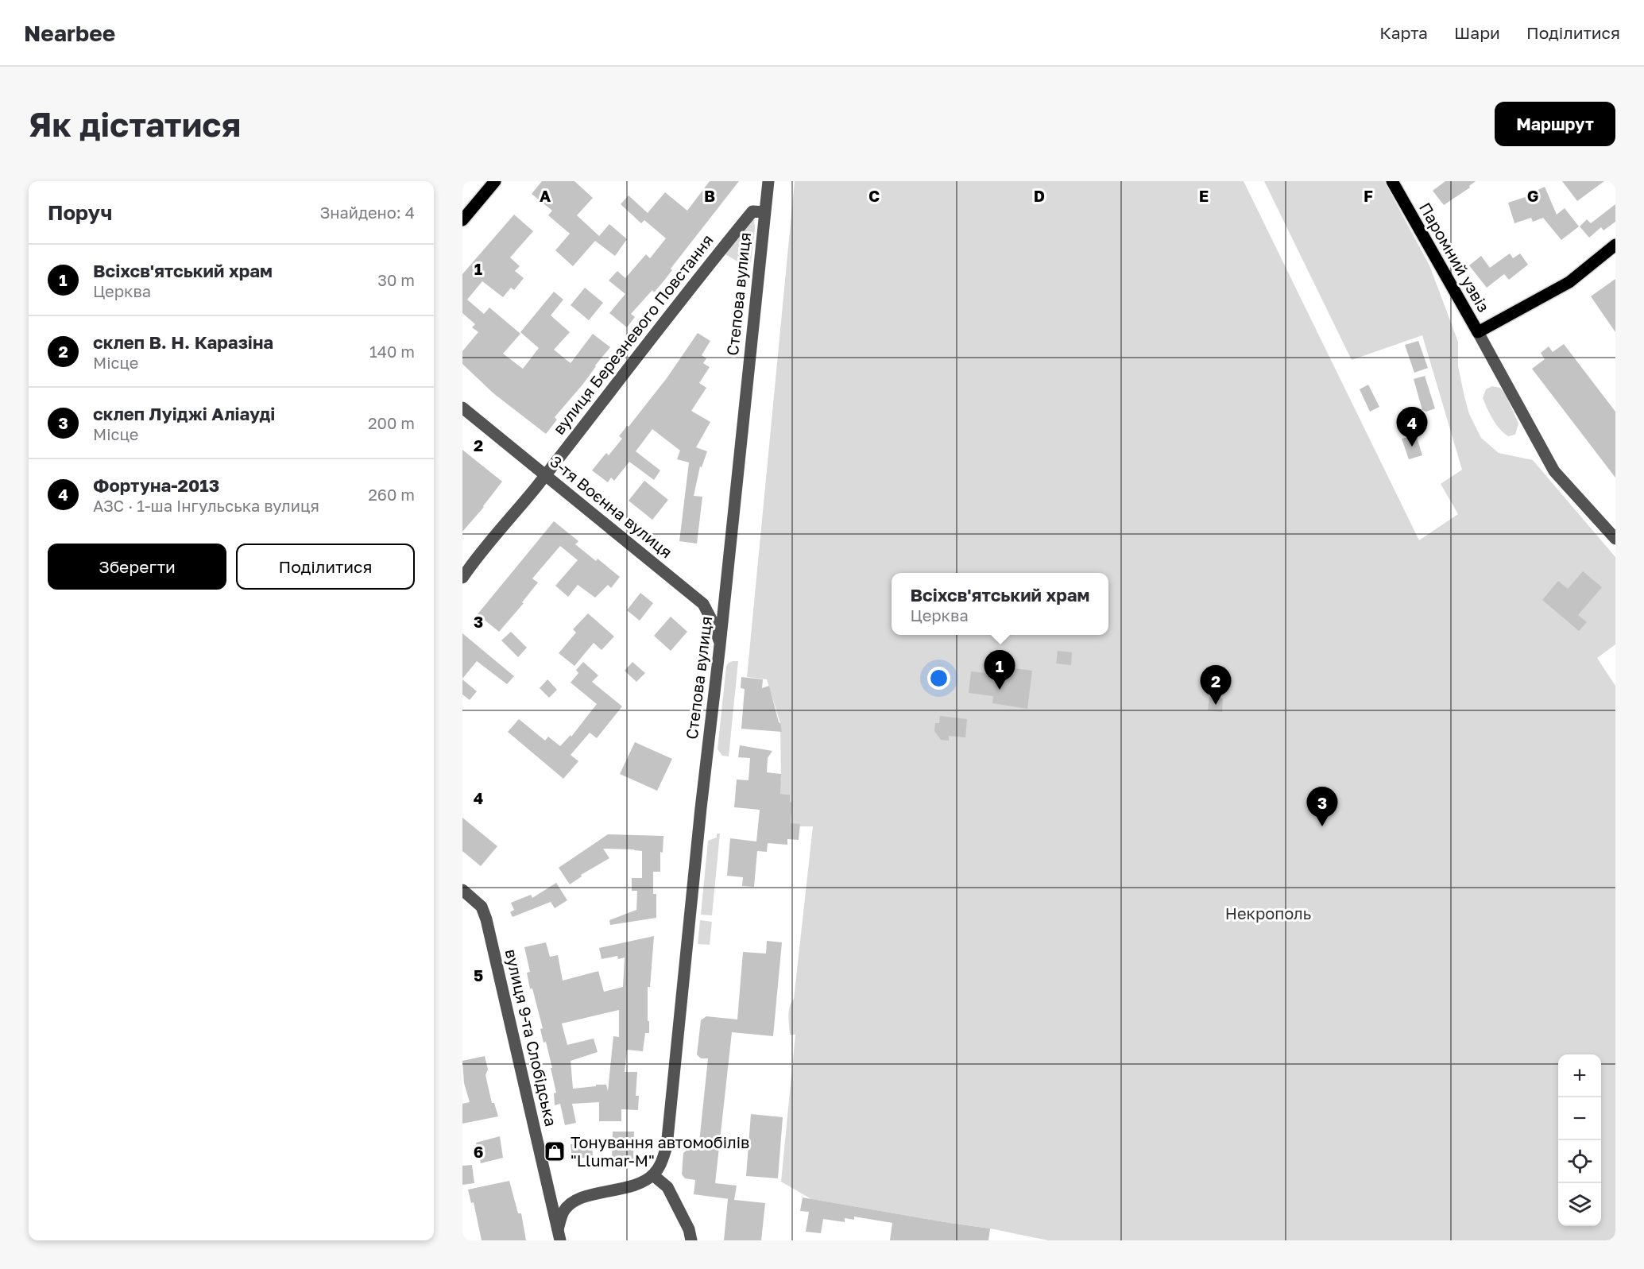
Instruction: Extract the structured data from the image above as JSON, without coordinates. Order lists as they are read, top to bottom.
{
  "streets": {
    "main road": ["Паромний узвіз"],
    "street": [
      "Степова вулиця",
      "вулиця Березневого Повстання",
      "3-тя Воєнна вулиця",
      "вулиця 9-та Слобідська"
    ]
  },
  "crossings": [
    ["Степова вулиця", "вулиця Березневого Повстання"],
    ["Степова вулиця", "3-тя Воєнна вулиця"],
    ["вулиця Березневого Повстання", "3-тя Воєнна вулиця"]
  ],
  "parks": ["Некрополь"],
  "places": {
    "shop": ["Тонування автомобілів \"Llumar-M\""]
  },
  "page": {
    "header": "Nearbee",
    "nav": ["Карта", "Шари", "Поділитися"],
    "buttons": [
      "Маршрут",
      ["Зберегти", "Поділитися"]
    ],
    "title": "Як дістатися",
    "heading": ["Поруч", "Знайдено: 4"],
    "list": [
      {
        "mark": "1",
        "name": "Всіхсв'ятський храм",
        "note": "Церква",
        "value": "30 m"
      },
      {
        "mark": "2",
        "name": "склеп В. Н. Каразіна",
        "note": "Місце",
        "value": "140 m"
      },
      {
        "mark": "3",
        "name": "склеп Луіджі Аліауді",
        "note": "Місце",
        "value": "200 m"
      },
      {
        "mark": "4",
        "name": "Фортуна-2013",
        "note": "АЗС · 1-ша Інгульська вулиця",
        "value": "260 m"
      }
    ],
    "pins": [
      "4",
      "1",
      "2",
      "3"
    ],
    "popup": ["Всіхсв'ятський храм", "Церква"],
    "map_buttons": ["+", "−"]
  },
  "grid": {
    "columns": [
      "A",
      "B",
      "C",
      "D",
      "E",
      "F",
      "G"
    ],
    "rows": [
      "1",
      "2",
      "3",
      "4",
      "5",
      "6"
    ]
  }
}
